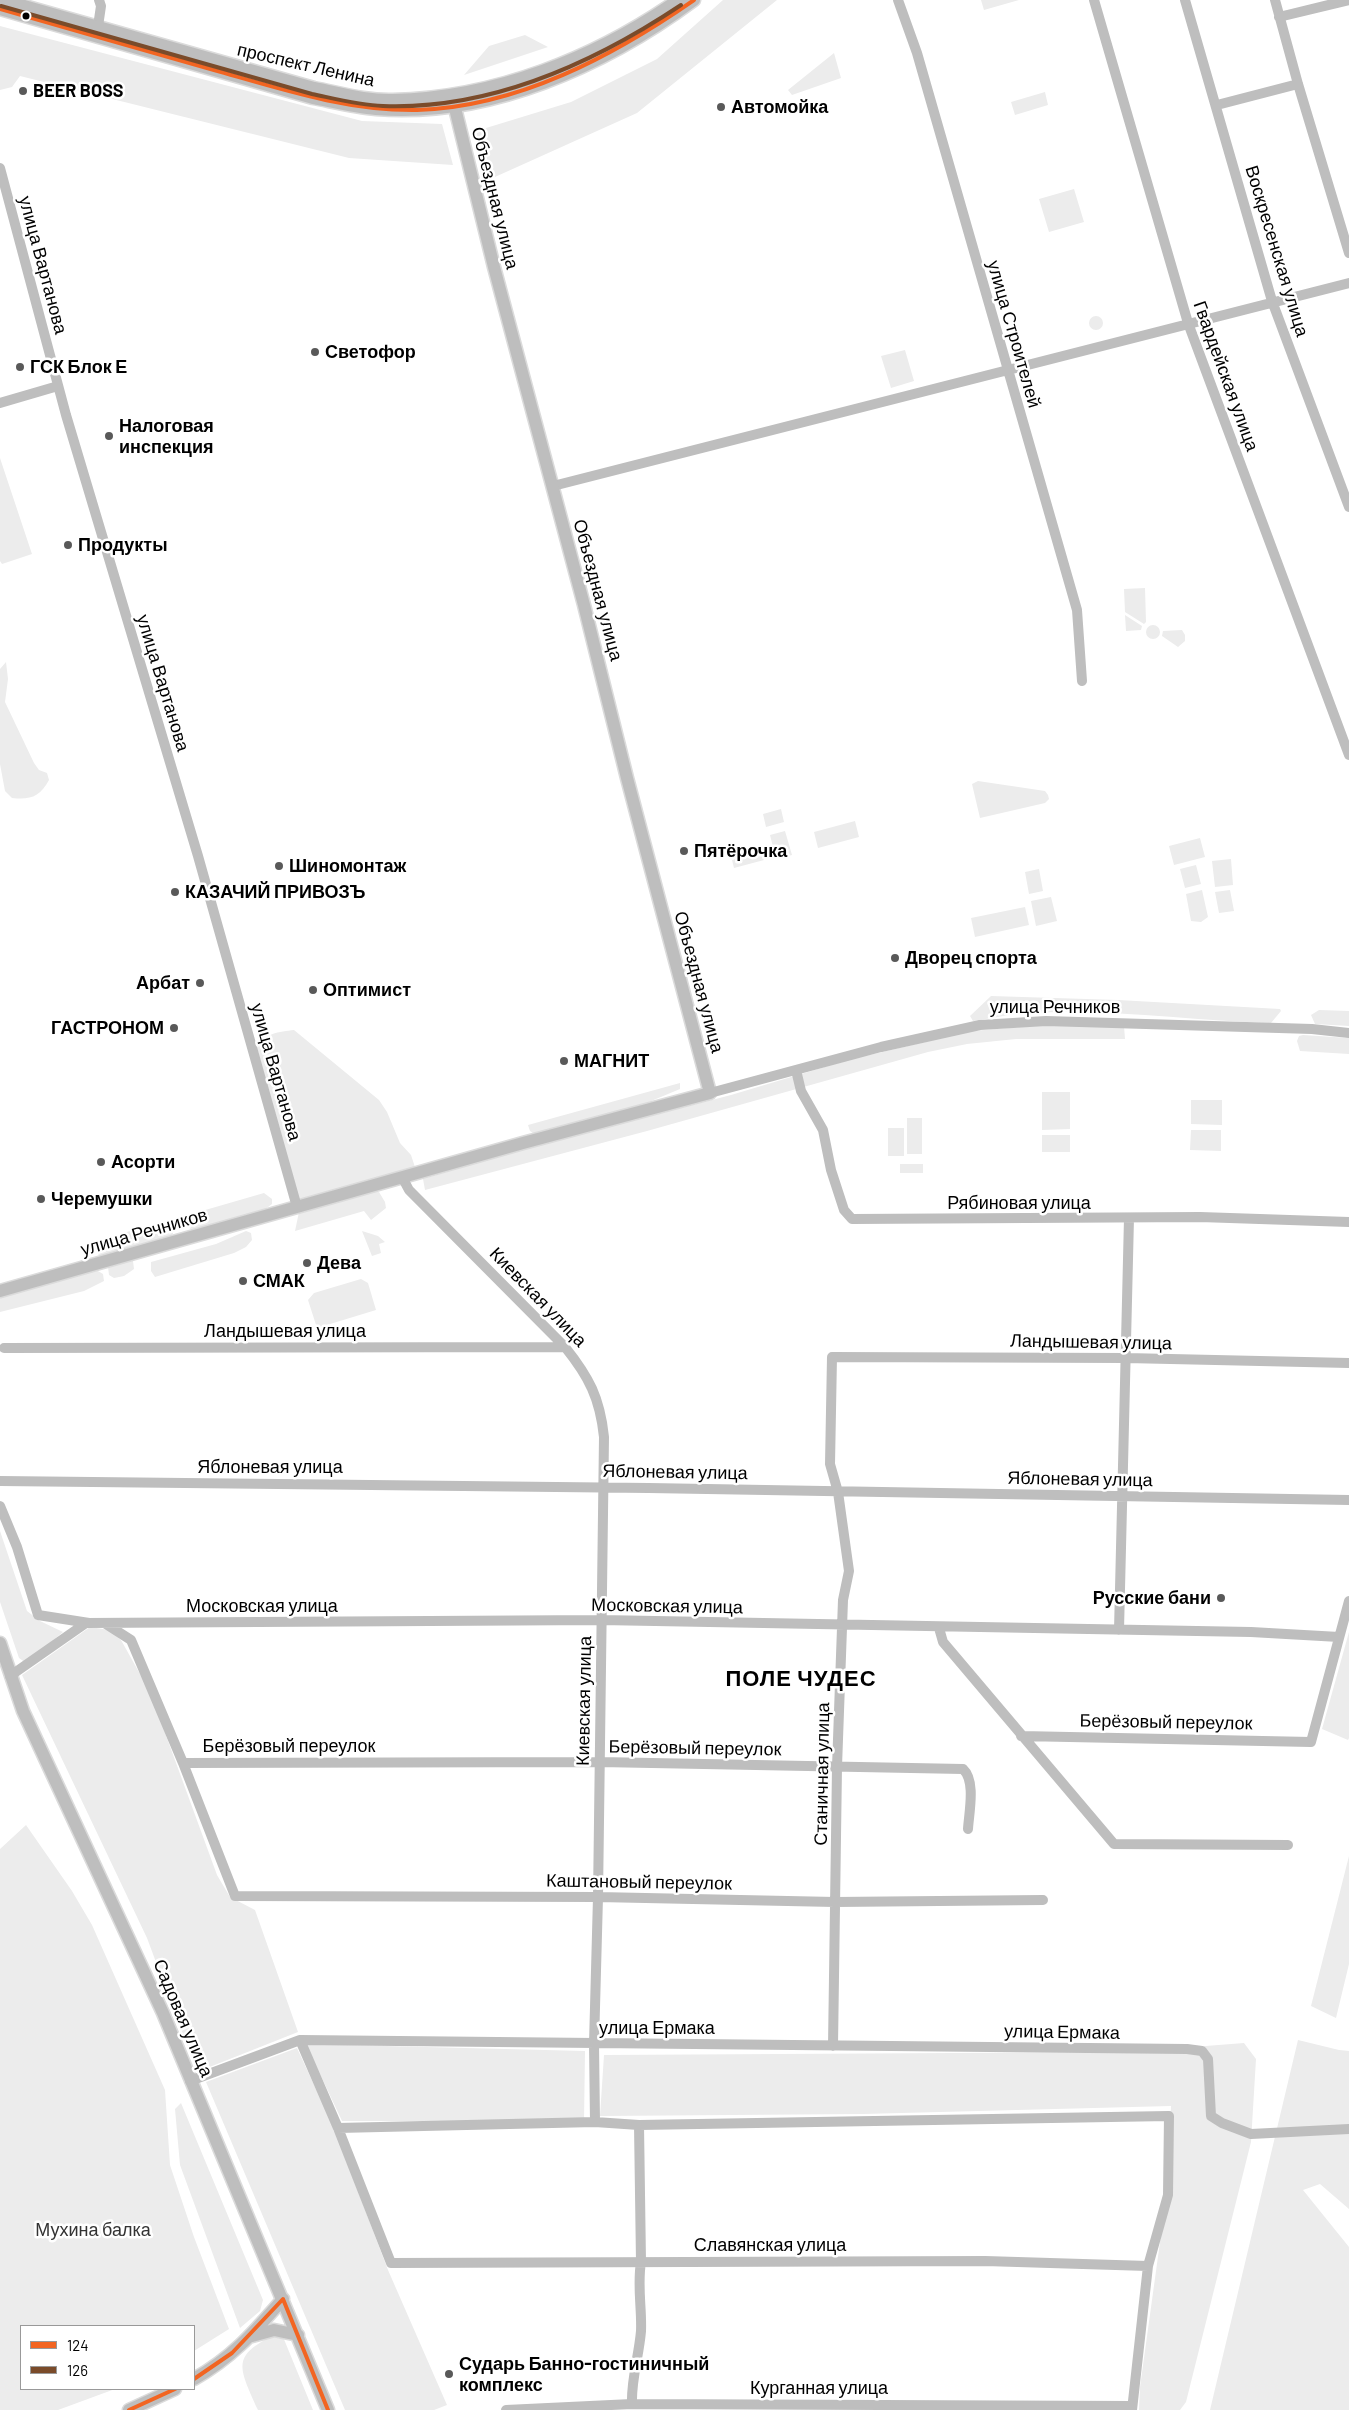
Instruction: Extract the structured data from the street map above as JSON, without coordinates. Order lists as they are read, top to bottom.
{
  "streets": {
    "main road": [
      "проспект Ленина",
      "Объездная улица",
      "улица Речников",
      "Садовая улица"
    ],
    "street": [
      "Воскресенская улица",
      "улица Вартанова",
      "улица Строителей",
      "Гвардейская улица",
      "Рябиновая улица",
      "Киевская улица",
      "Ландышевая улица",
      "Яблоневая улица",
      "Московская улица",
      "Берёзовый переулок",
      "Станичная улица",
      "Каштановый переулок",
      "улица Ермака",
      "Славянская улица",
      "Курганная улица"
    ]
  },
  "crossings": [
    ["проспект Ленина", "Объездная улица"],
    ["Объездная улица", "улица Речников"],
    ["улица Вартанова", "улица Речников"],
    ["улица Речников", "Рябиновая улица"],
    ["улица Речников", "Киевская улица"],
    ["Киевская улица", "Ландышевая улица"],
    ["Киевская улица", "Яблоневая улица"],
    ["Киевская улица", "Московская улица"],
    ["Киевская улица", "Берёзовый переулок"],
    ["Киевская улица", "Каштановый переулок"],
    ["Киевская улица", "улица Ермака"],
    ["Ландышевая улица", "Станичная улица"],
    ["Яблоневая улица", "Станичная улица"],
    ["Московская улица", "Берёзовый переулок"],
    ["Московская улица", "Станичная улица"],
    ["Берёзовый переулок", "Станичная улица"],
    ["Берёзовый переулок", "Каштановый переулок"],
    ["Станичная улица", "Каштановый переулок"],
    ["Станичная улица", "улица Ермака"],
    ["Садовая улица", "улица Ермака"]
  ],
  "districts": ["ПОЛЕ ЧУДЕС"],
  "parks": ["Мухина балка"],
  "places": [
    "BEER BOSS",
    "Автомойка",
    "Светофор",
    "ГСК Блок Е",
    "Налоговая инспекция",
    "Продукты",
    "Пятёрочка",
    "Шиномонтаж",
    "КАЗАЧИЙ ПРИВОЗЪ",
    "Дворец спорта",
    "Арбат",
    "Оптимист",
    "ГАСТРОНОМ",
    "МАГНИТ",
    "Асорти",
    "Черемушки",
    "Дева",
    "СМАК",
    "Русские бани",
    "Сударь Банно-гостиничный комплекс"
  ],
  "lines": ["transit line 124", "transit line 126"],
  "legend": ["124", "126"]
}
